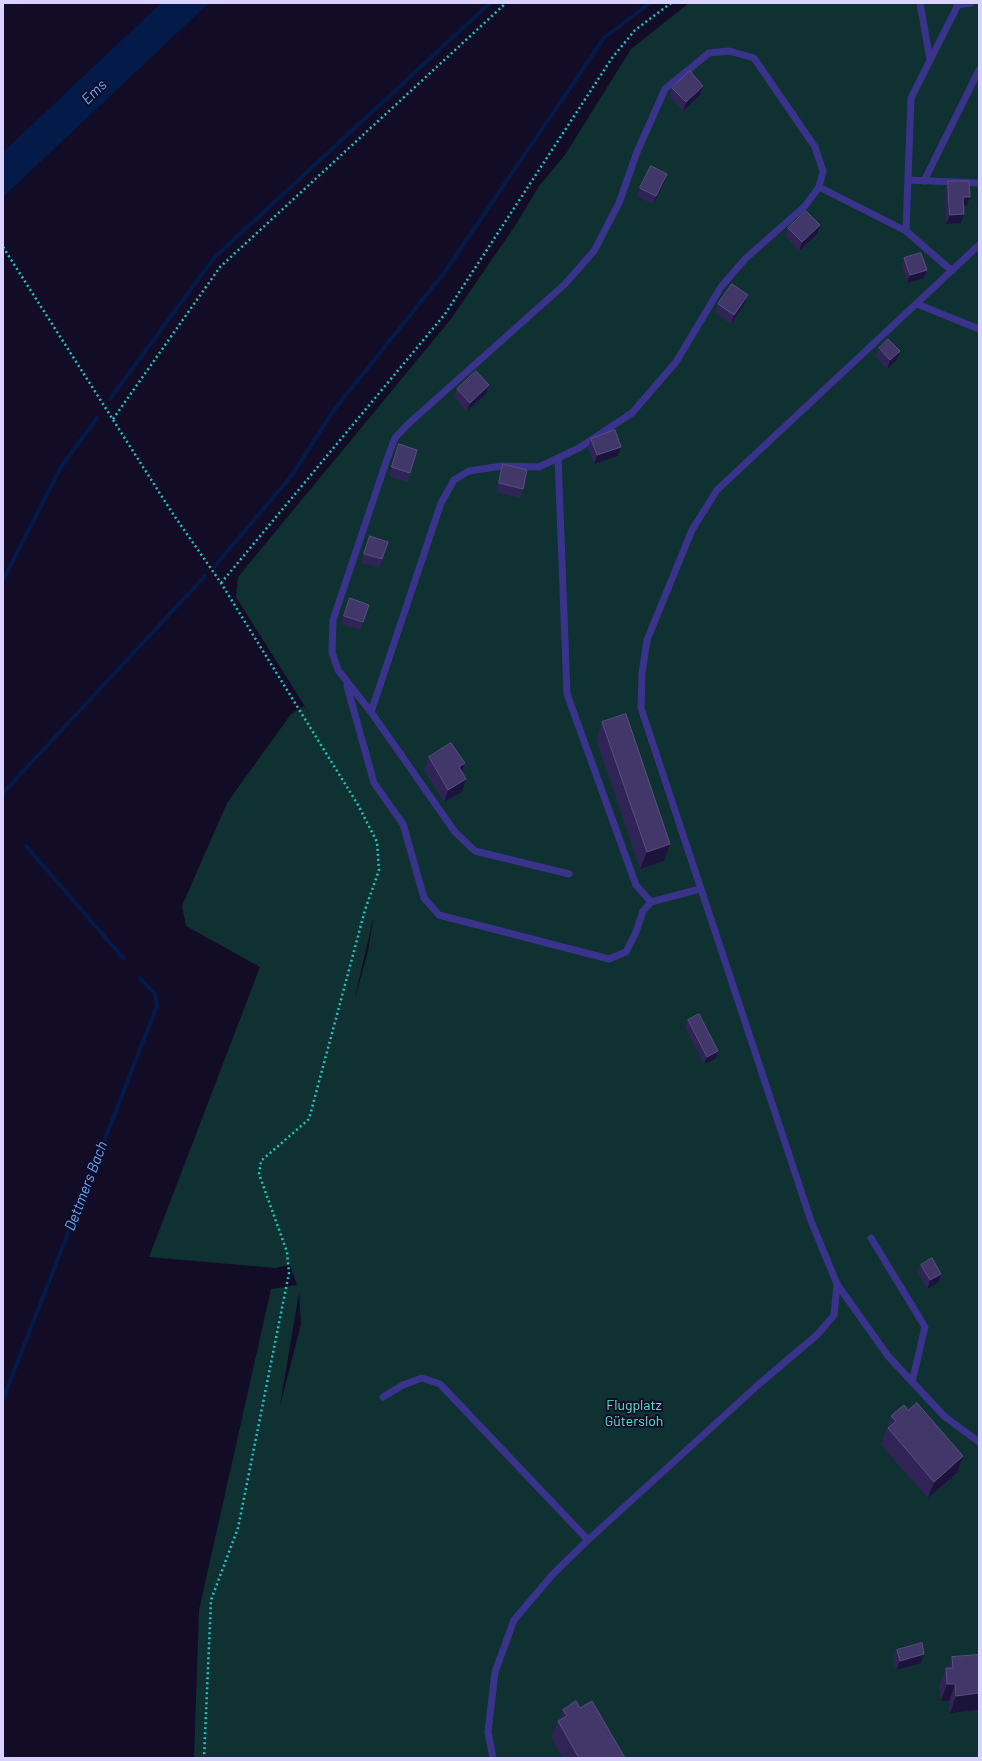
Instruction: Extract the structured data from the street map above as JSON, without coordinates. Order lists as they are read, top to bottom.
{
  "water": ["Ems", "Dettmers Bach"],
  "parks": ["Flugplatz Gütersloh"]
}
